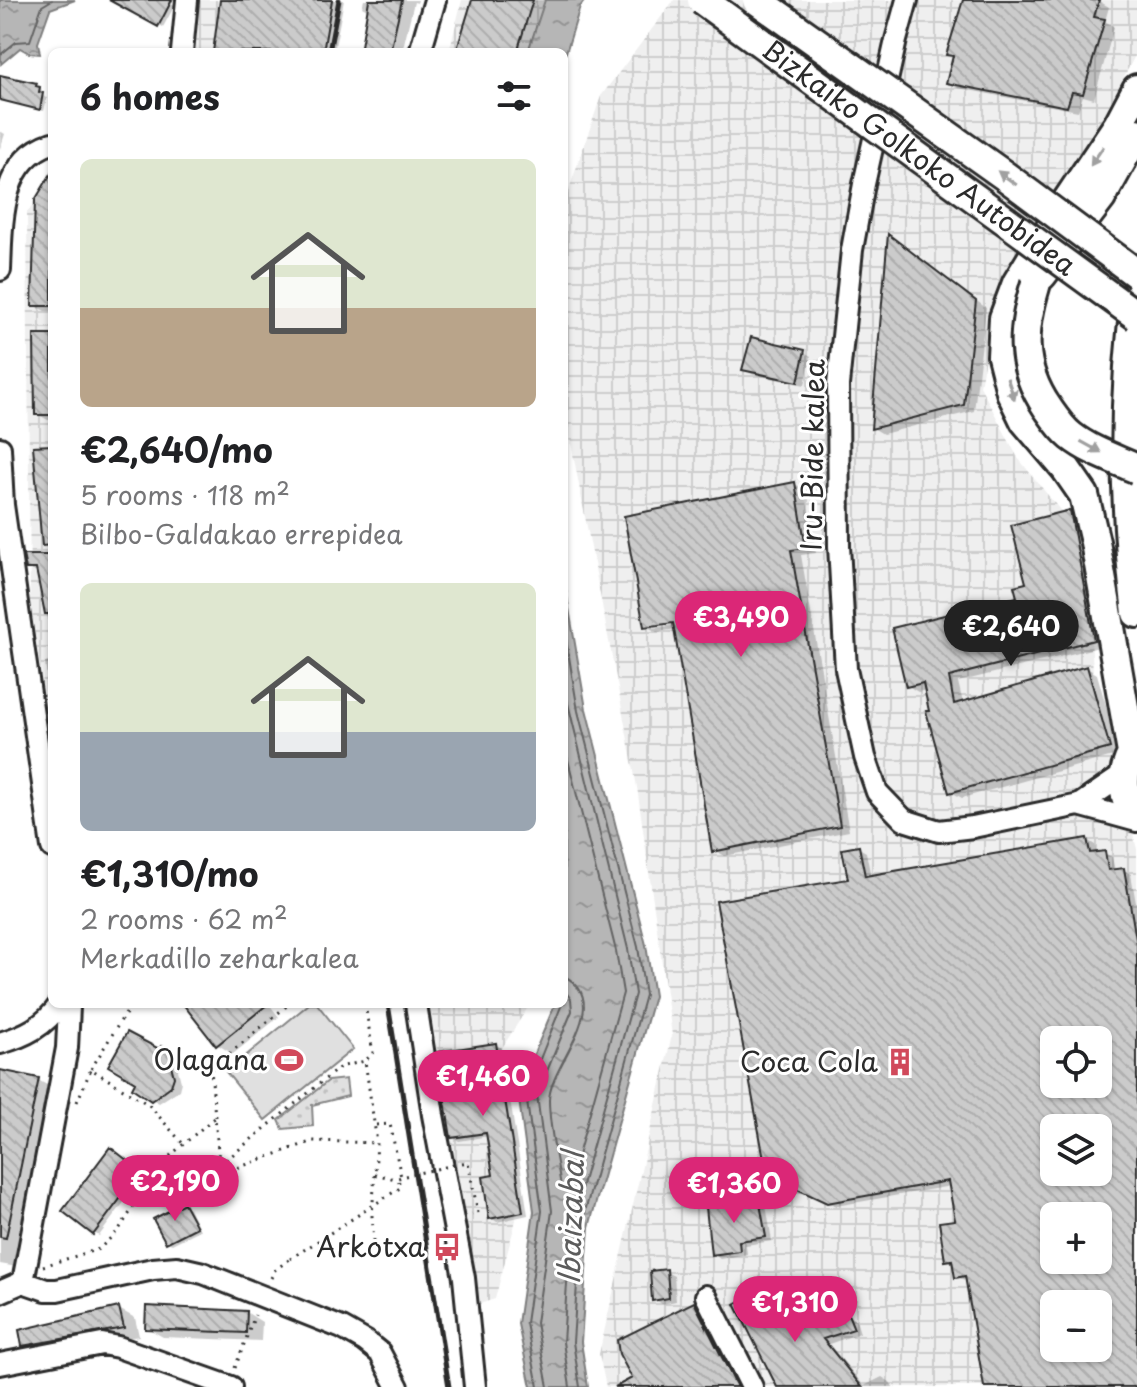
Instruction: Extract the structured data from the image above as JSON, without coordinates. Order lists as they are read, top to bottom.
{
  "streets": {
    "highway": ["Bizkaiko Golkoko Autobidea"],
    "street": ["Iru-Bide kalea"]
  },
  "water": ["Ibaizabal"],
  "places": {
    "sports": ["Olagana"],
    "building": ["Coca Cola"],
    "bus stop": ["Arkotxa"]
  },
  "page": {
    "heading": "6 homes",
    "list": [
      {
        "name": "€2,640/mo",
        "note": "5 rooms · 118 m² · Bilbo-Galdakao errepidea"
      },
      {
        "name": "€1,310/mo",
        "note": "2 rooms · 62 m² · Merkadillo zeharkalea"
      }
    ],
    "price": [
      "€3,490",
      "€2,640",
      "€1,460",
      "€2,190",
      "€1,360",
      "€1,310"
    ],
    "map_buttons": ["+", "−"]
  }
}
